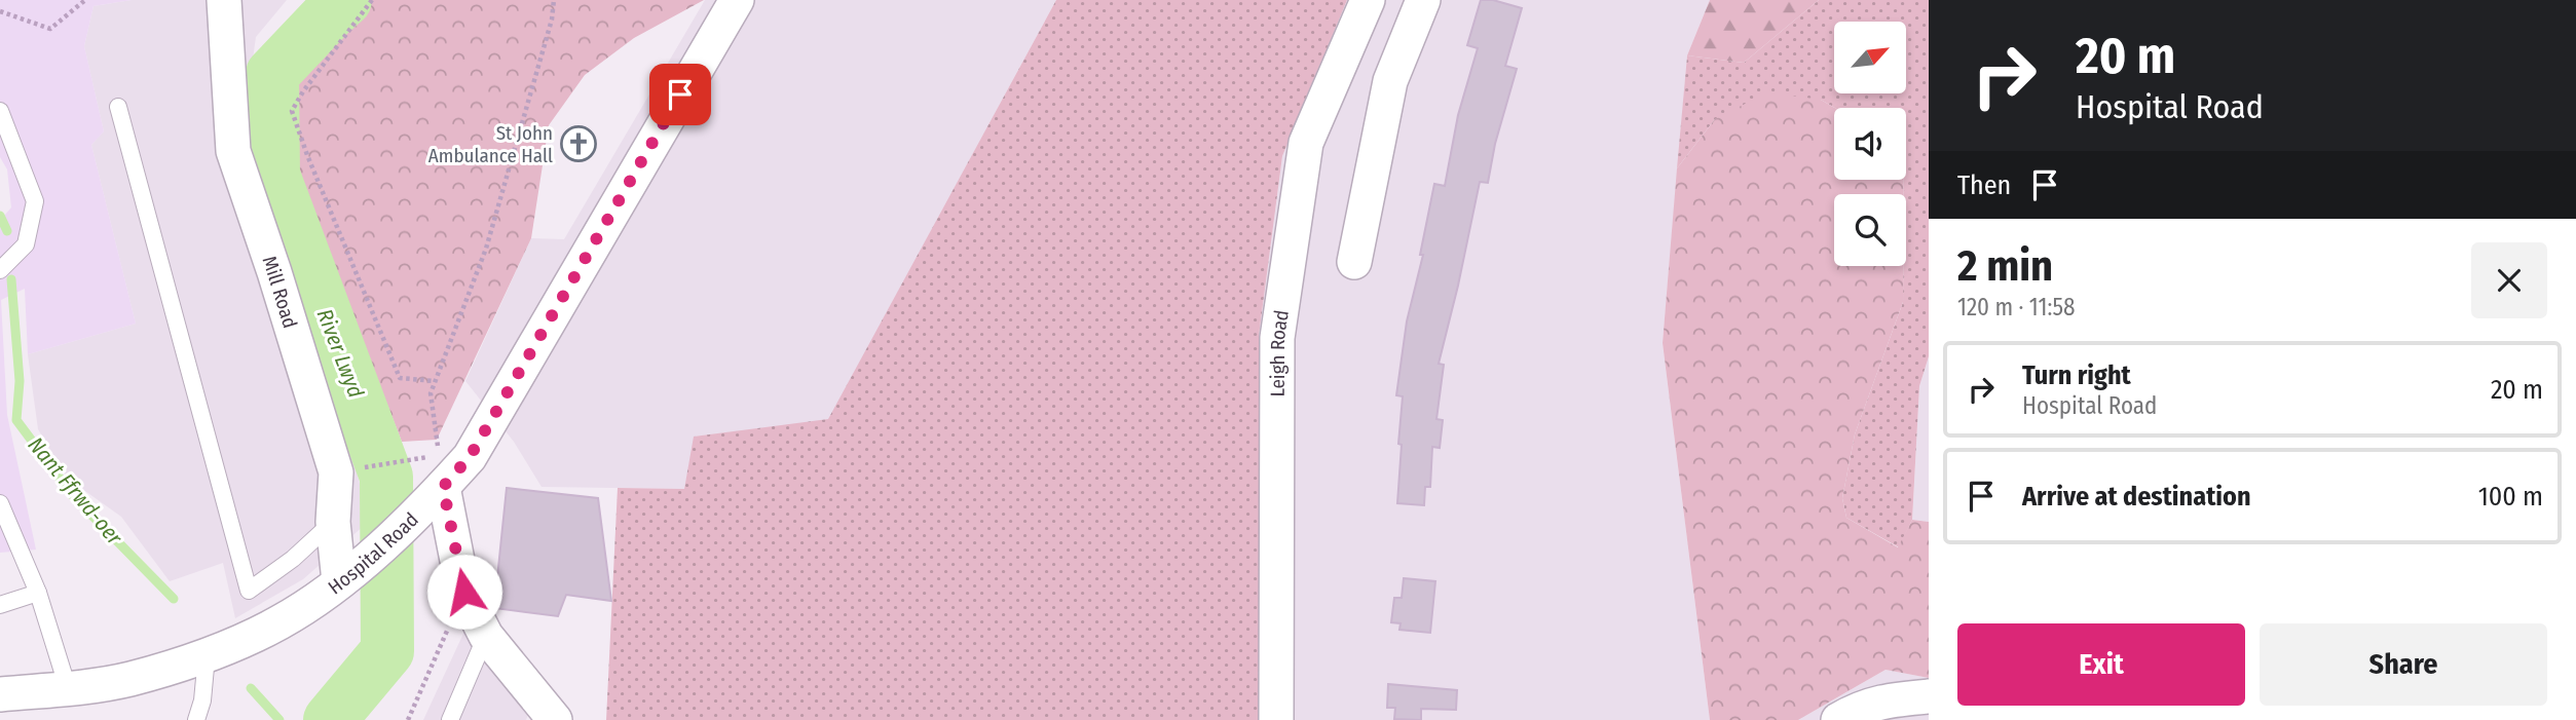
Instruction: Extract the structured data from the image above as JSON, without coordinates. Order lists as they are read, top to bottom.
{
  "streets": {
    "street": ["Mill Road", "Leigh Road", "Hospital Road"]
  },
  "crossings": [
    ["Mill Road", "Hospital Road"]
  ],
  "water": ["River Lwyd", "Nant Ffrwd-oer"],
  "places": {
    "church": ["St John Ambulance Hall"]
  },
  "north": "top right",
  "page": {
    "turn": ["20 m", "Hospital Road"],
    "then": "Then",
    "heading": ["2 min", "120 m · 11:58"],
    "list": [
      {
        "name": "Turn right",
        "note": "Hospital Road",
        "value": "20 m"
      },
      {
        "name": "Arrive at destination",
        "value": "100 m"
      }
    ],
    "buttons": ["Exit", "Share"]
  }
}
